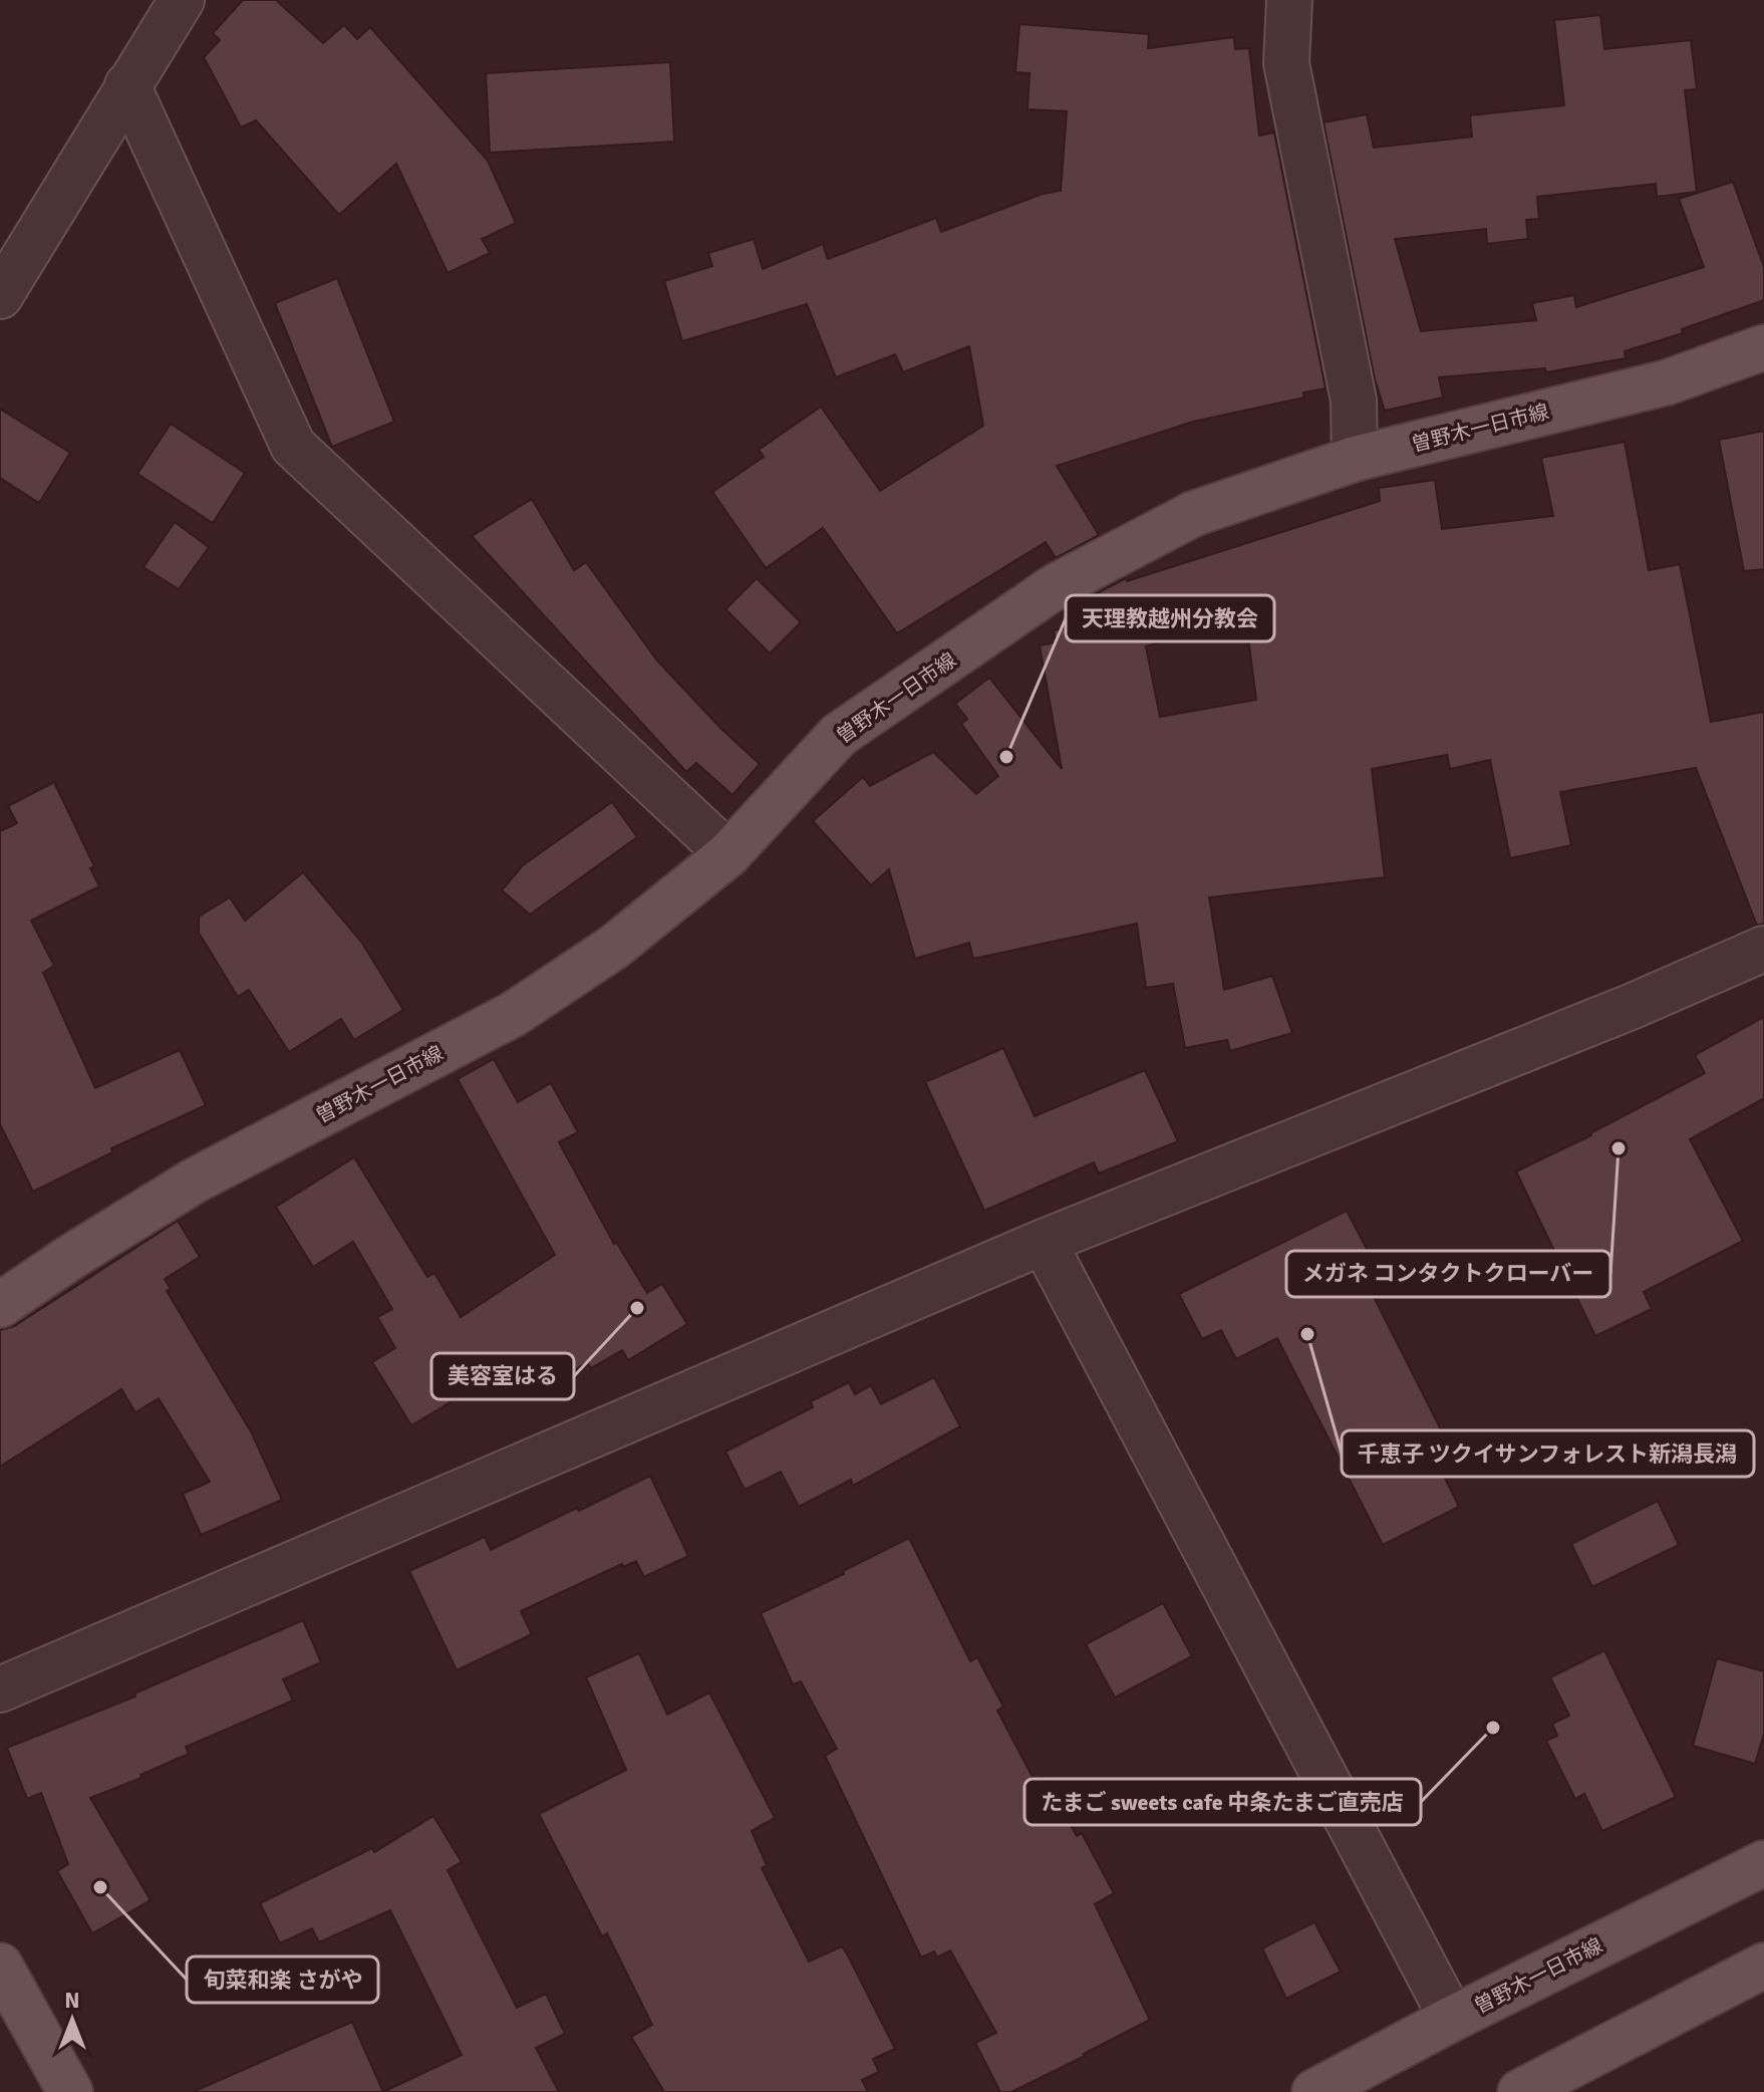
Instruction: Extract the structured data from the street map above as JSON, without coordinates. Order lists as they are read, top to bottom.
{
  "streets": {
    "main road": ["曽野木一日市線"]
  },
  "places": [
    "天理教越州分教会",
    "メガネ コンタクトクローバー",
    "美容室はる",
    "千恵子 ツクイサンフォレスト新潟長潟",
    "たまご sweets cafe 中条たまご直売店",
    "旬菜和楽 さがや"
  ],
  "north": "top"
}
